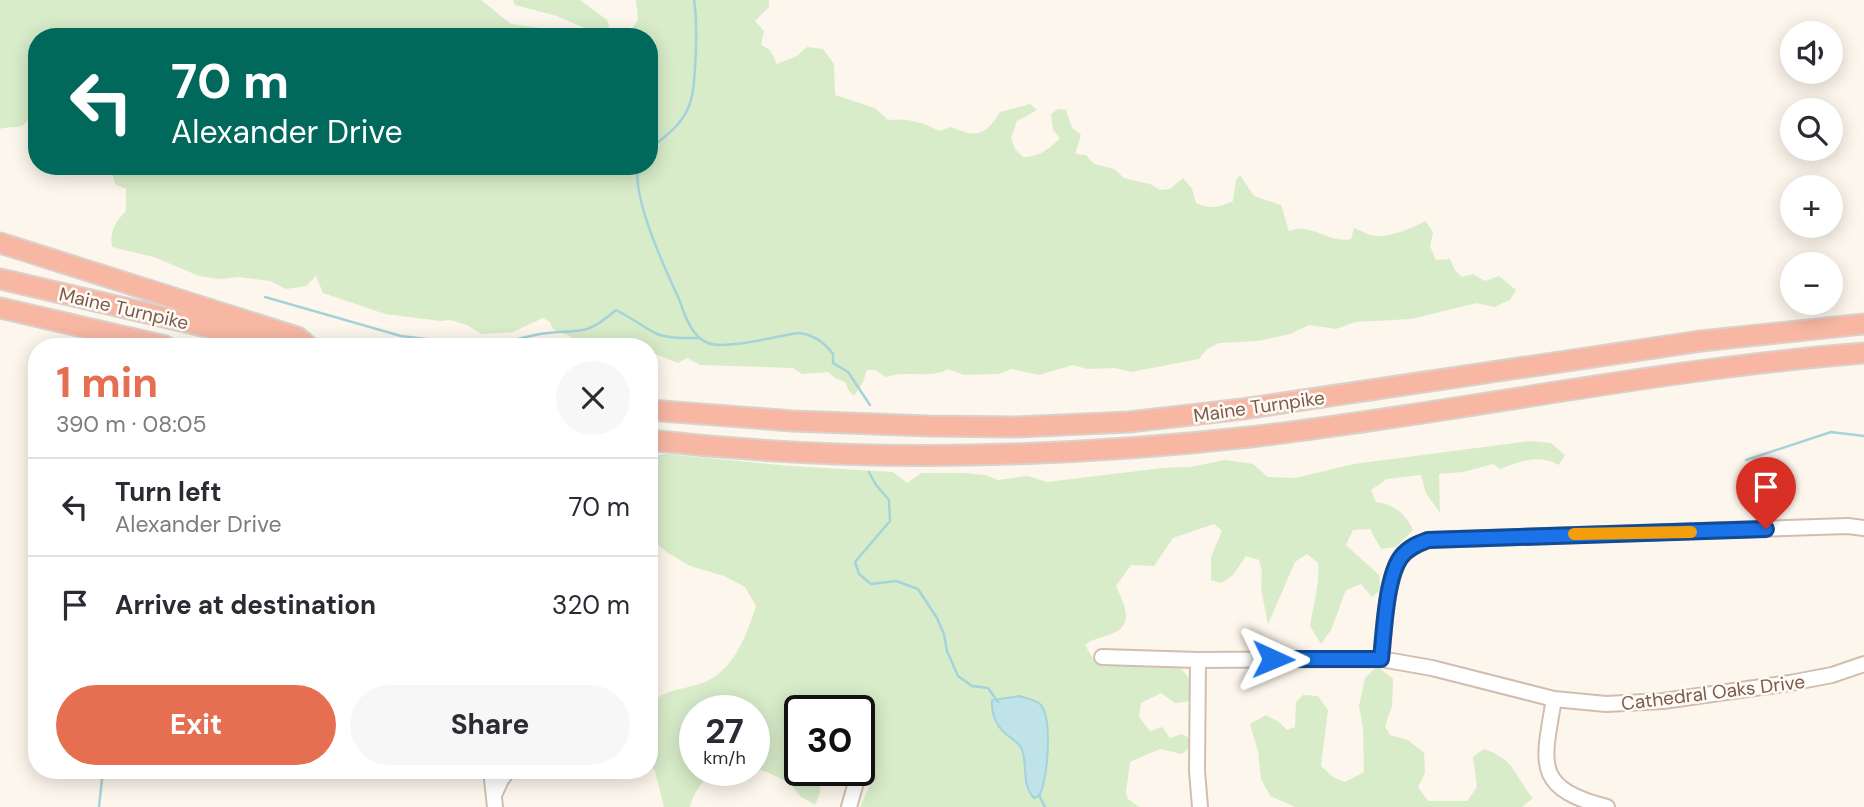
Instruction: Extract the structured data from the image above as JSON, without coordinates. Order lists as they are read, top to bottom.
{
  "streets": {
    "highway": ["Maine Turnpike"],
    "street": ["Cathedral Oaks Drive"]
  },
  "page": {
    "map_buttons": ["+", "−"],
    "turn": ["70 m", "Alexander Drive"],
    "heading": ["1 min", "390 m · 08:05"],
    "list": [
      {
        "name": "Turn left",
        "note": "Alexander Drive",
        "value": "70 m"
      },
      {
        "name": "Arrive at destination",
        "value": "320 m"
      }
    ],
    "buttons": ["Exit", "Share"],
    "speed": "27 km/h",
    "limit": "30"
  }
}
